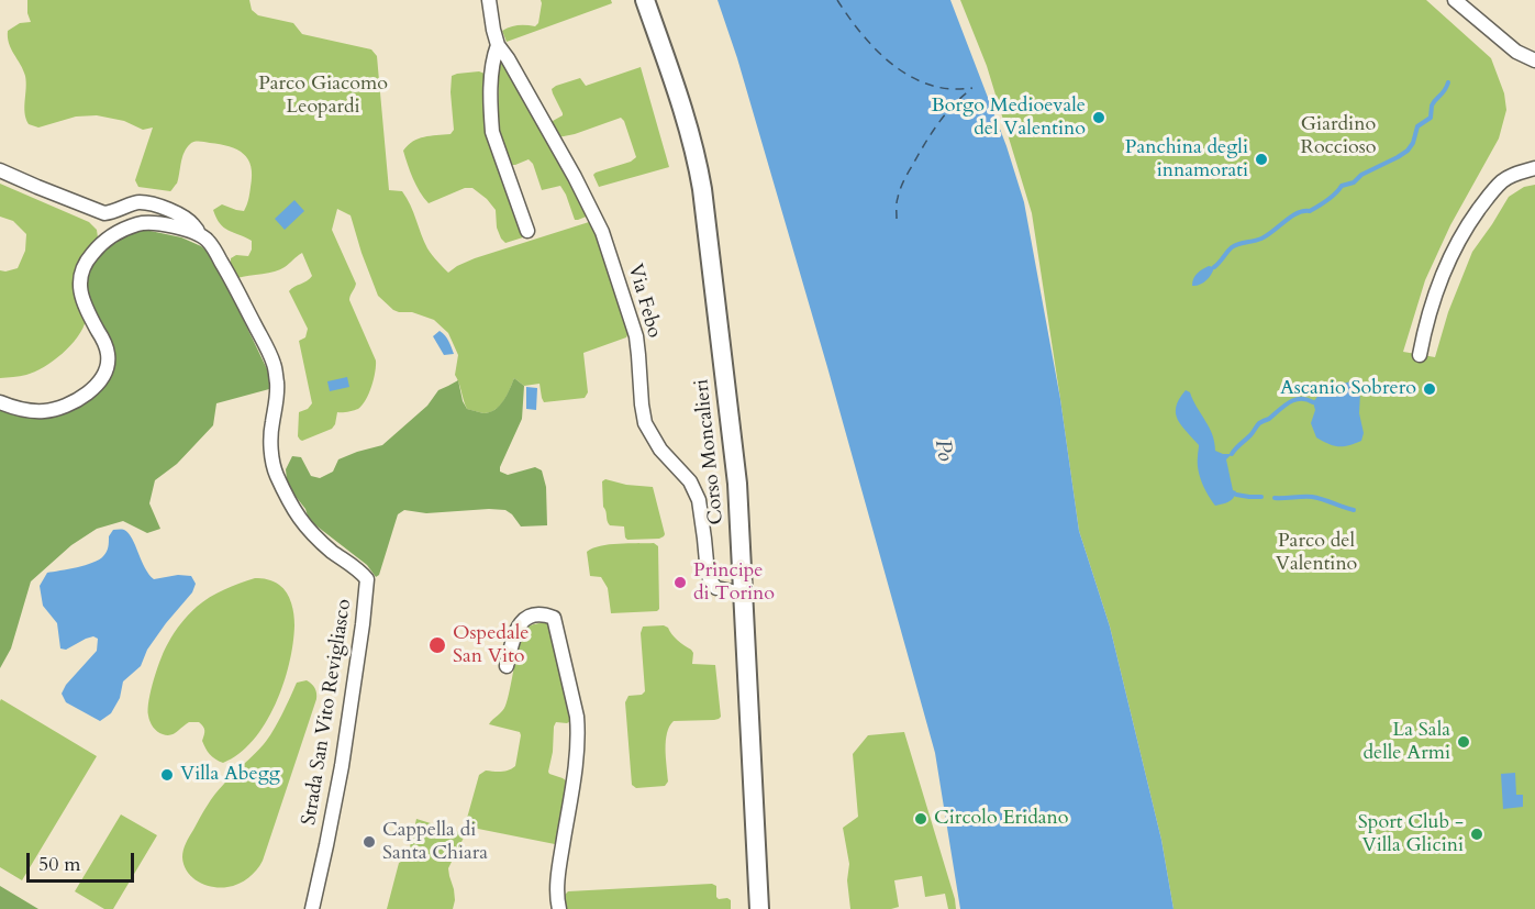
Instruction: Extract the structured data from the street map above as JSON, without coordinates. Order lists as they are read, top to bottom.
{
  "streets": {
    "main road": ["Corso Moncalieri"],
    "street": ["Via Febo", "Strada San Vito Revigliasco"]
  },
  "crossings": [
    ["Via Febo", "Corso Moncalieri"]
  ],
  "water": ["Po"],
  "parks": ["Parco Giacomo Leopardi", "Giardino Roccioso", "Parco del Valentino"],
  "places": [
    "Borgo Medioevale del Valentino",
    "Panchina degli innamorati",
    "Ascanio Sobrero",
    "Principe di Torino",
    "Ospedale San Vito",
    "La Sala delle Armi",
    "Villa Abegg",
    "Circolo Eridano",
    "Sport Club - Villa Glicini",
    "Cappella di Santa Chiara"
  ],
  "scale_bar": "50 m"
}
